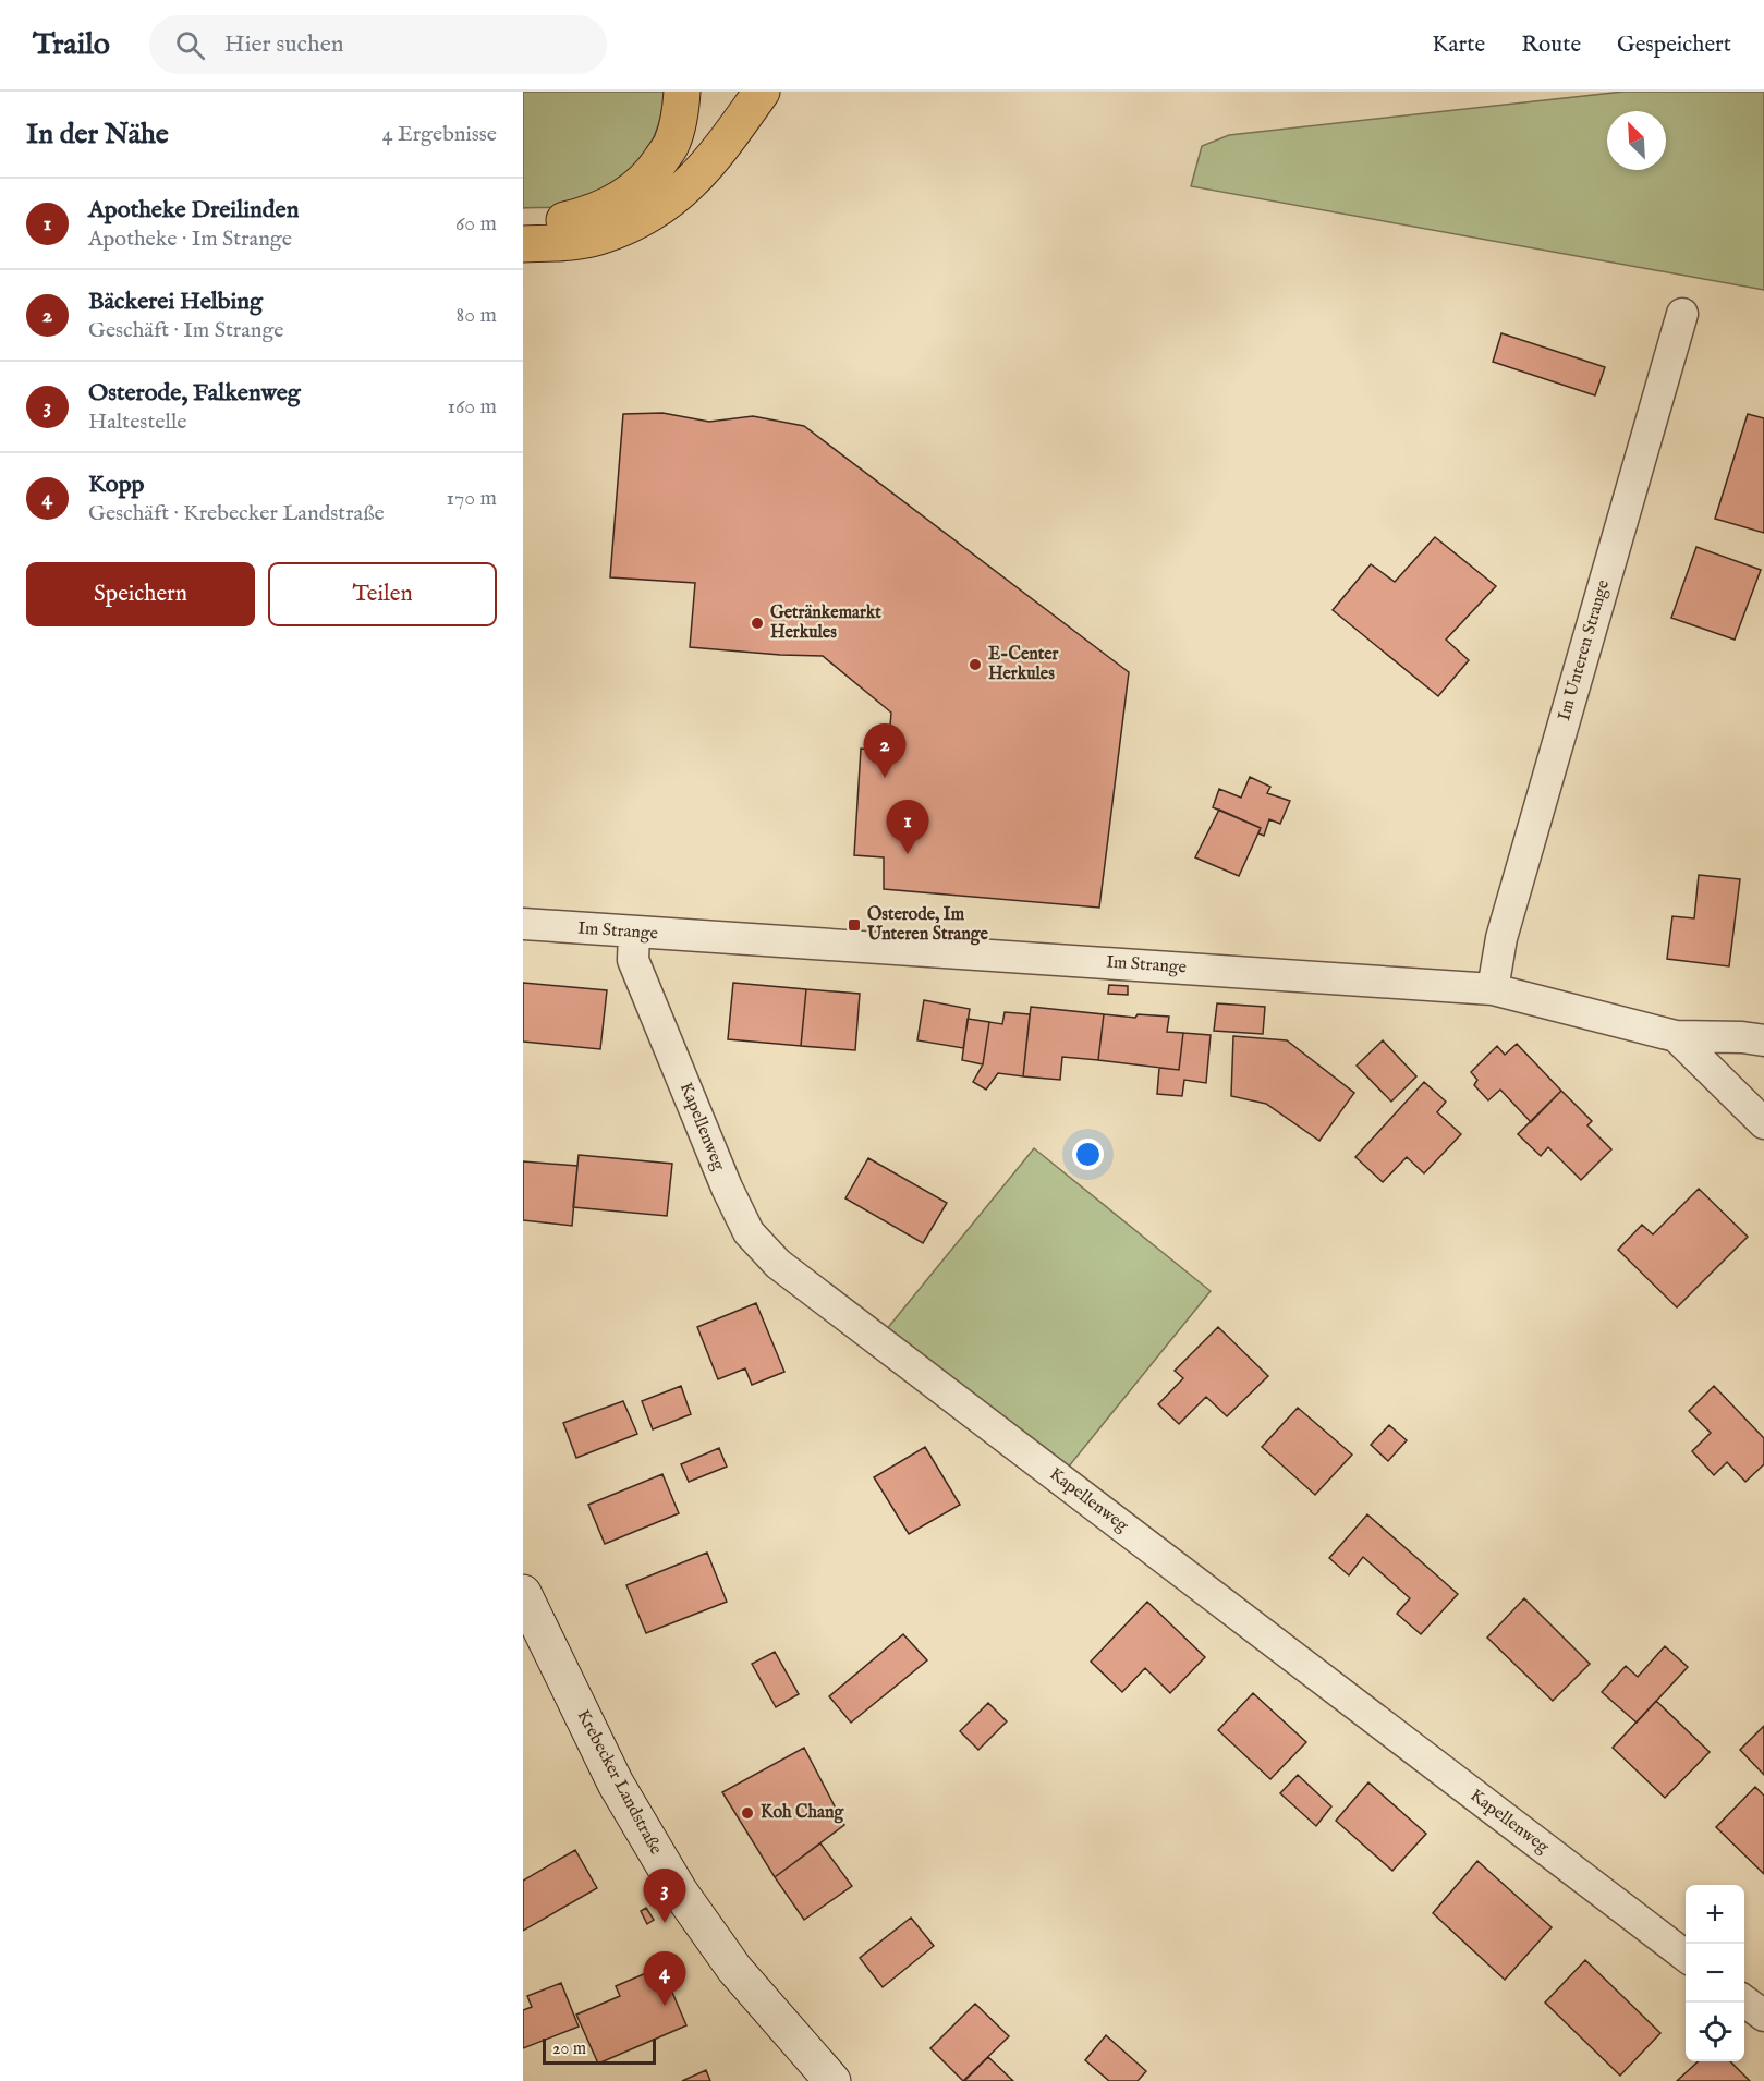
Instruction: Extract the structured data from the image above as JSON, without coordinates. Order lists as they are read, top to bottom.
{
  "streets": {
    "main road": ["Krebecker Landstraße"],
    "street": ["Im Unteren Strange", "Im Strange", "Kapellenweg"]
  },
  "crossings": [
    ["Im Unteren Strange", "Im Strange"],
    ["Im Strange", "Kapellenweg"]
  ],
  "places": {
    "other": ["Getränkemarkt Herkules", "E-Center Herkules", "Koh Chang"],
    "transit": ["Osterode, Im Unteren Strange"]
  },
  "scale_bar": "20 m",
  "north": "top left",
  "page": {
    "header": "Trailo",
    "search": "Hier suchen",
    "nav": ["Karte", "Route", "Gespeichert"],
    "heading": ["In der Nähe", "4 Ergebnisse"],
    "list": [
      {
        "mark": "1",
        "name": "Apotheke Dreilinden",
        "note": "Apotheke · Im Strange",
        "value": "60 m"
      },
      {
        "mark": "2",
        "name": "Bäckerei Helbing",
        "note": "Geschäft · Im Strange",
        "value": "80 m"
      },
      {
        "mark": "3",
        "name": "Osterode, Falkenweg",
        "note": "Haltestelle",
        "value": "160 m"
      },
      {
        "mark": "4",
        "name": "Kopp",
        "note": "Geschäft · Krebecker Landstraße",
        "value": "170 m"
      }
    ],
    "buttons": ["Speichern", "Teilen"],
    "pins": [
      "2",
      "1",
      "3",
      "4"
    ],
    "map_buttons": ["+", "−"],
    "scale": "20 m"
  }
}
